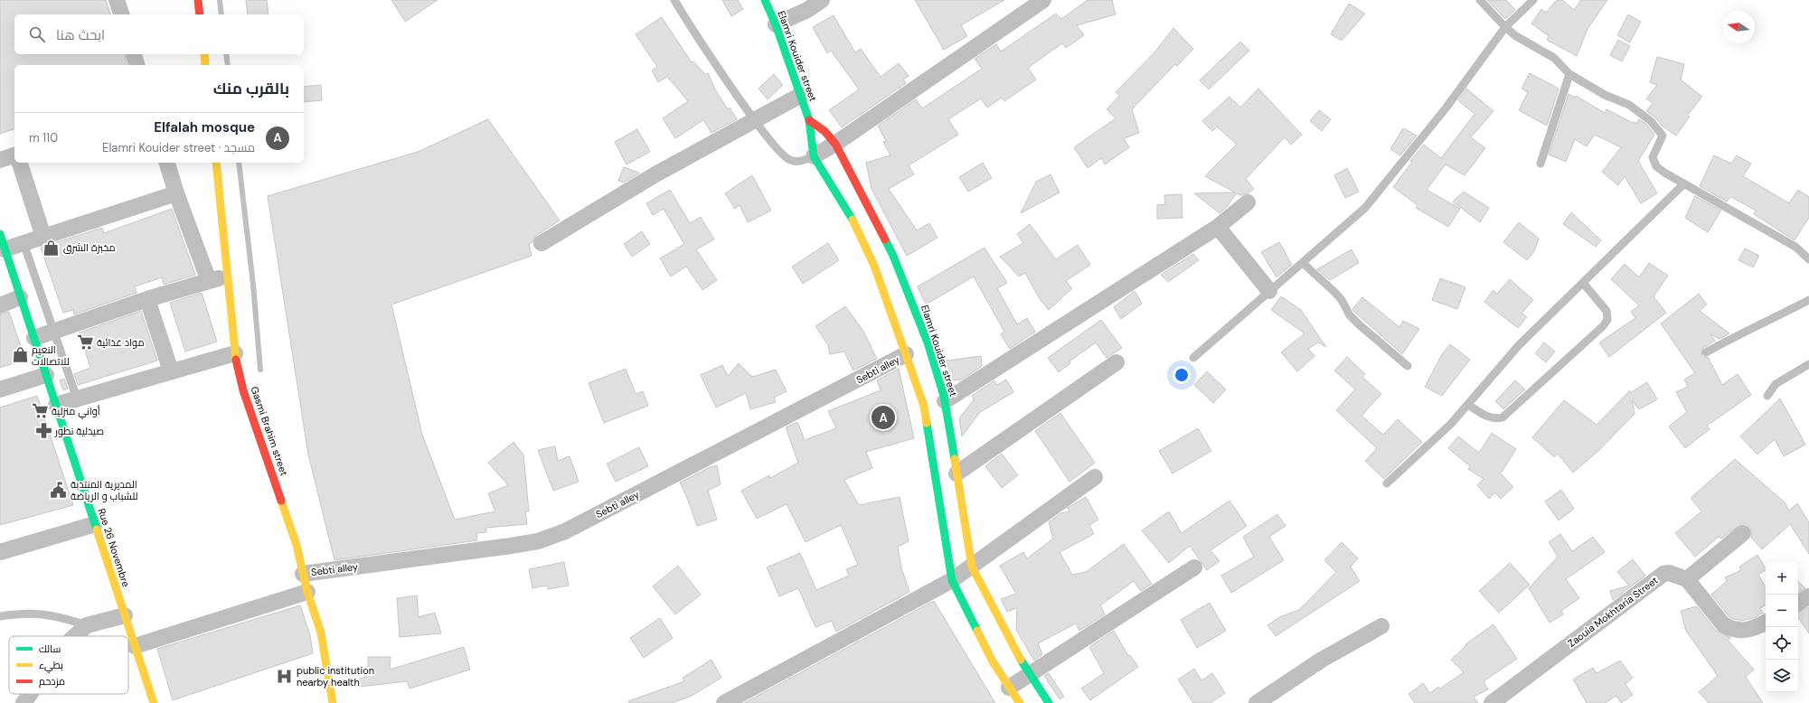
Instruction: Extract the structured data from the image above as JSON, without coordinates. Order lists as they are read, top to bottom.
{
  "streets": {
    "street": [
      "Elamri Kouider street",
      "Sebti alley",
      "Gasmi Brahim street",
      "Rue 26 Novembre",
      "Zaouia Mokhtaria Street"
    ]
  },
  "crossings": [
    ["Elamri Kouider street", "Sebti alley"],
    ["Sebti alley", "Gasmi Brahim street"]
  ],
  "places": {
    "shop": ["مخبزة الشرق", "النعيم للاتصالات"],
    "supermarket": ["مواد غذائية", "أواني منزلية"],
    "pharmacy": ["صيدلية نطور"],
    "public building": ["المديرية المنتدبة للشباب و الرياضة"],
    "hospital": ["public institution nearby health"]
  },
  "legend": ["سالك", "بطيء", "مزدحم"],
  "north": "left",
  "page": {
    "search": "ابحث هنا",
    "heading": "بالقرب منك",
    "list": [
      {
        "mark": "A",
        "name": "Elfalah mosque",
        "note": "مسجد · Elamri Kouider street",
        "value": "110 m"
      }
    ],
    "pins": "A",
    "map_buttons": ["+", "−"]
  }
}
